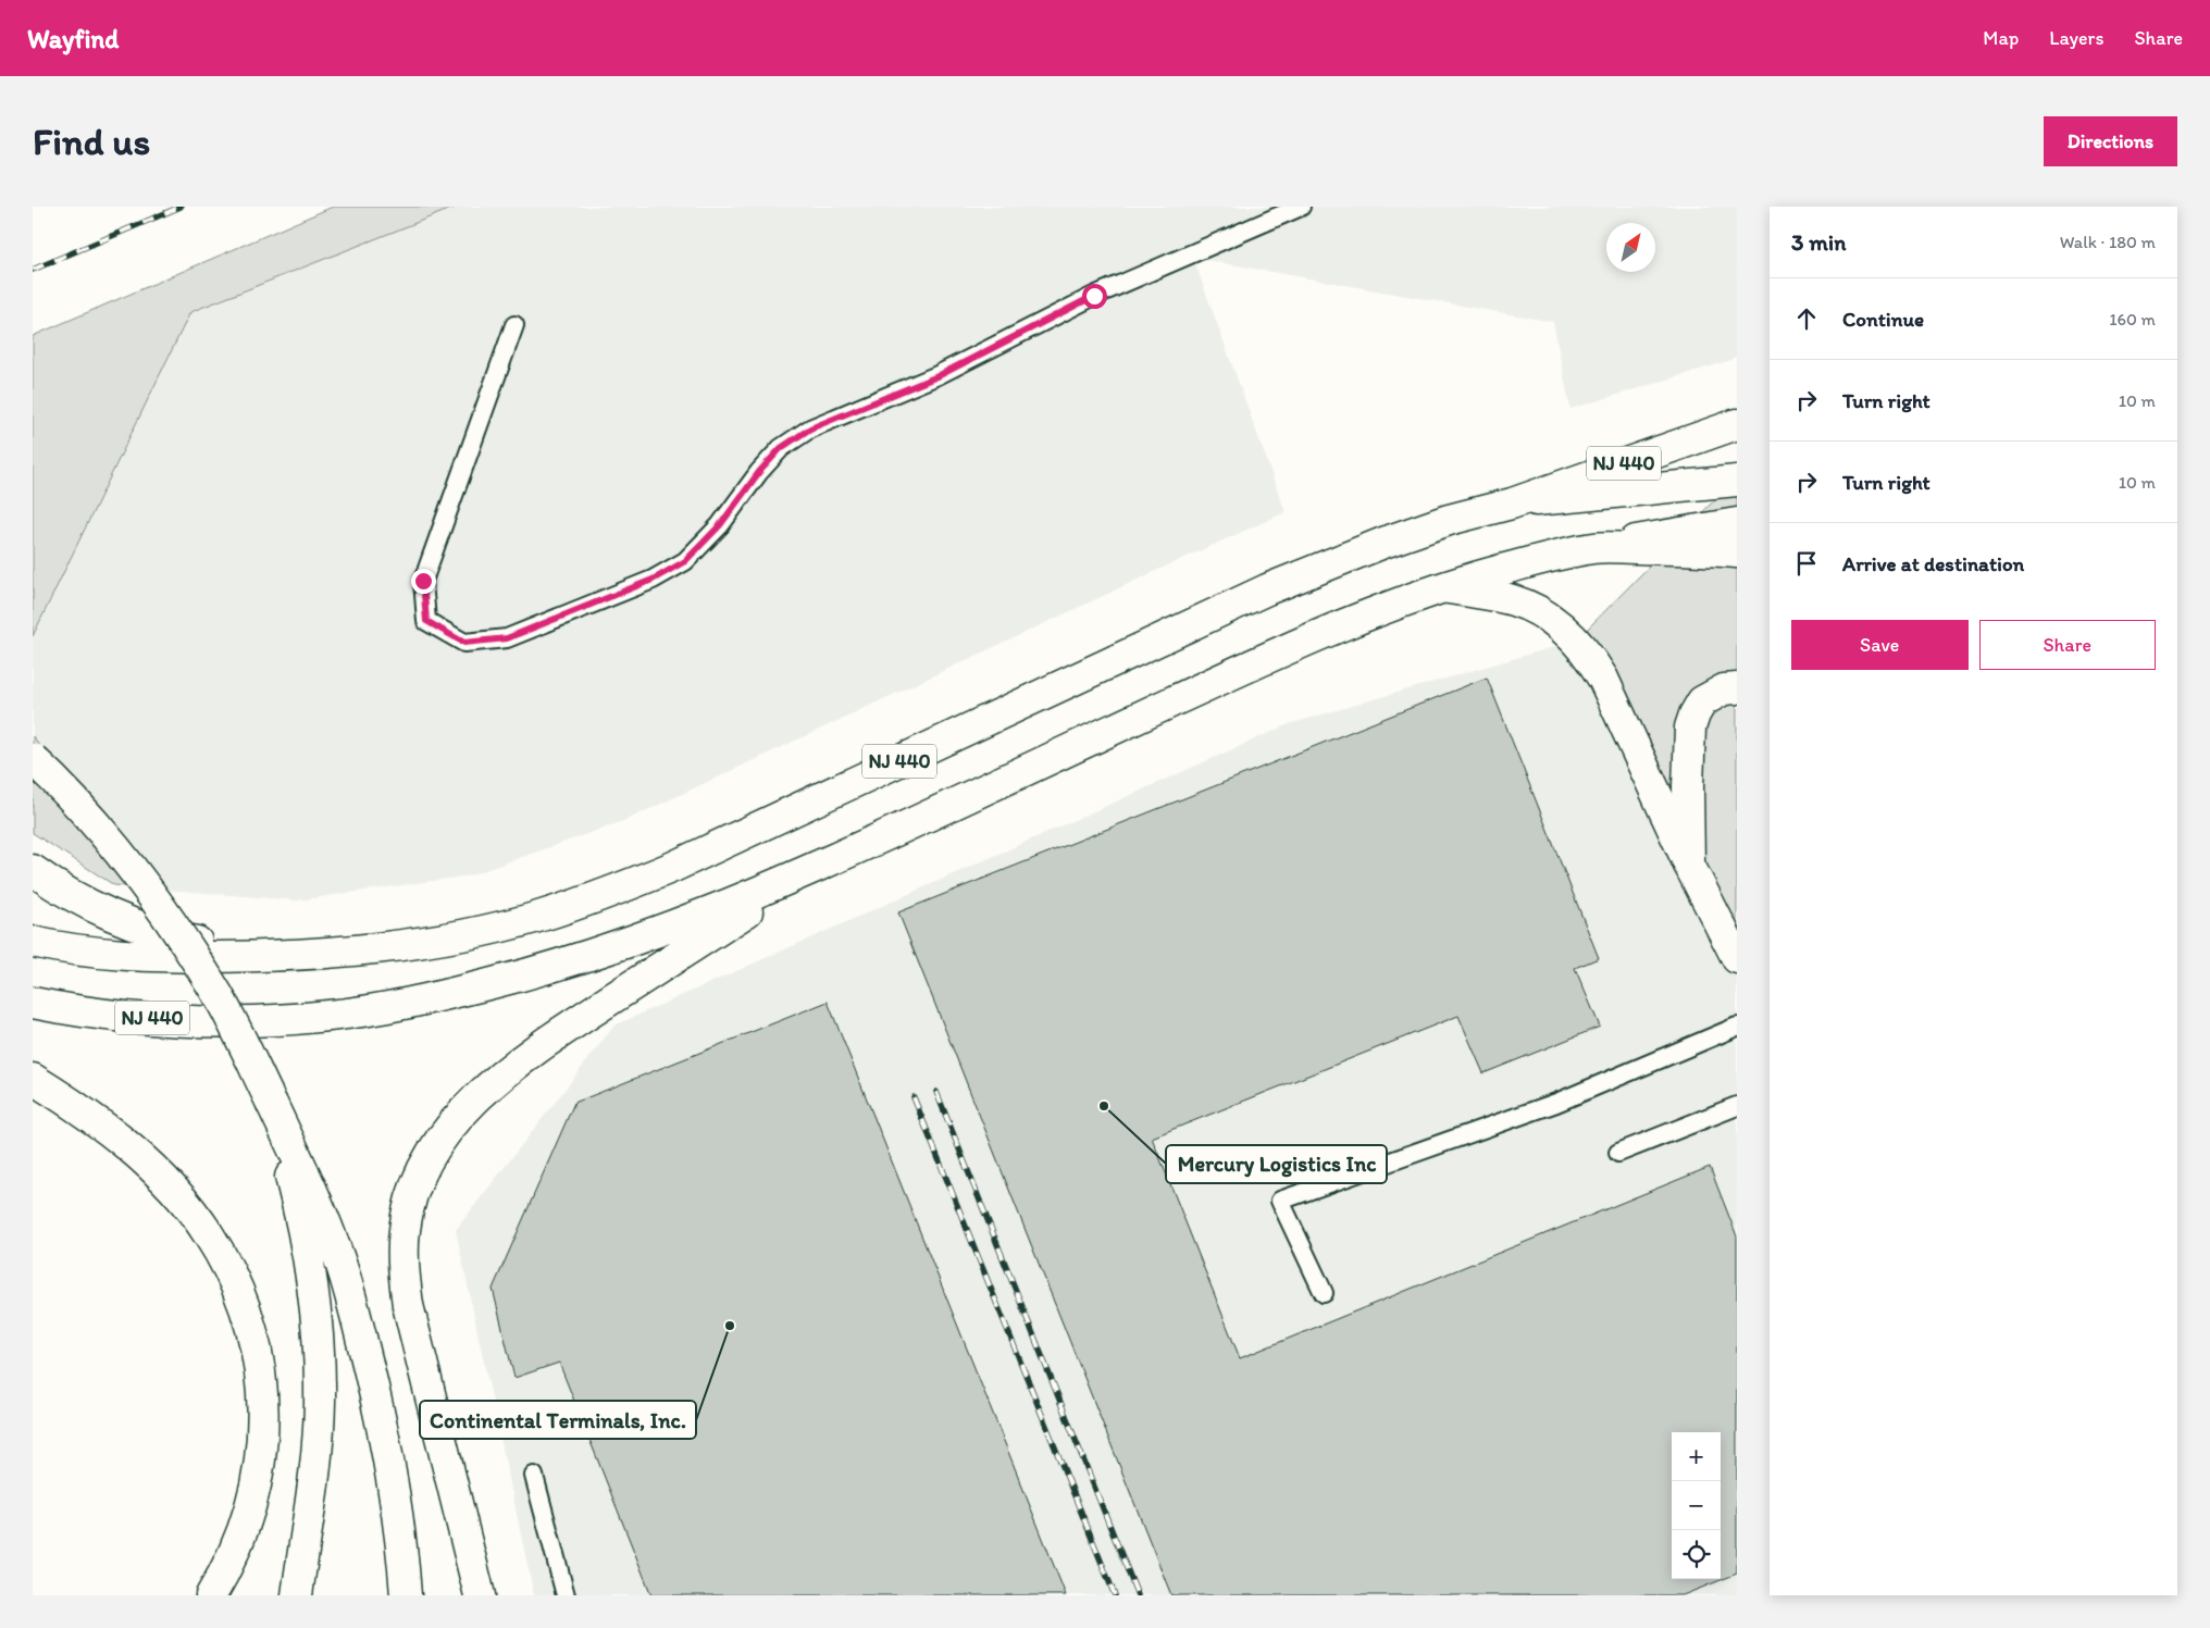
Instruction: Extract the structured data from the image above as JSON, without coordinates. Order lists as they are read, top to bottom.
{
  "streets": {
    "main road": ["NJ 440"]
  },
  "places": ["Mercury Logistics Inc", "Continental Terminals, Inc."],
  "north": "top right",
  "page": {
    "header": "Wayfind",
    "nav": ["Map", "Layers", "Share"],
    "buttons": [
      "Directions",
      ["Save", "Share"]
    ],
    "title": "Find us",
    "heading": ["3 min", "Walk · 180 m"],
    "list": [
      ["Continue", "160 m"],
      ["Turn right", "10 m"],
      ["Turn right", "10 m"],
      "Arrive at destination"
    ],
    "map_buttons": ["+", "−"]
  }
}
